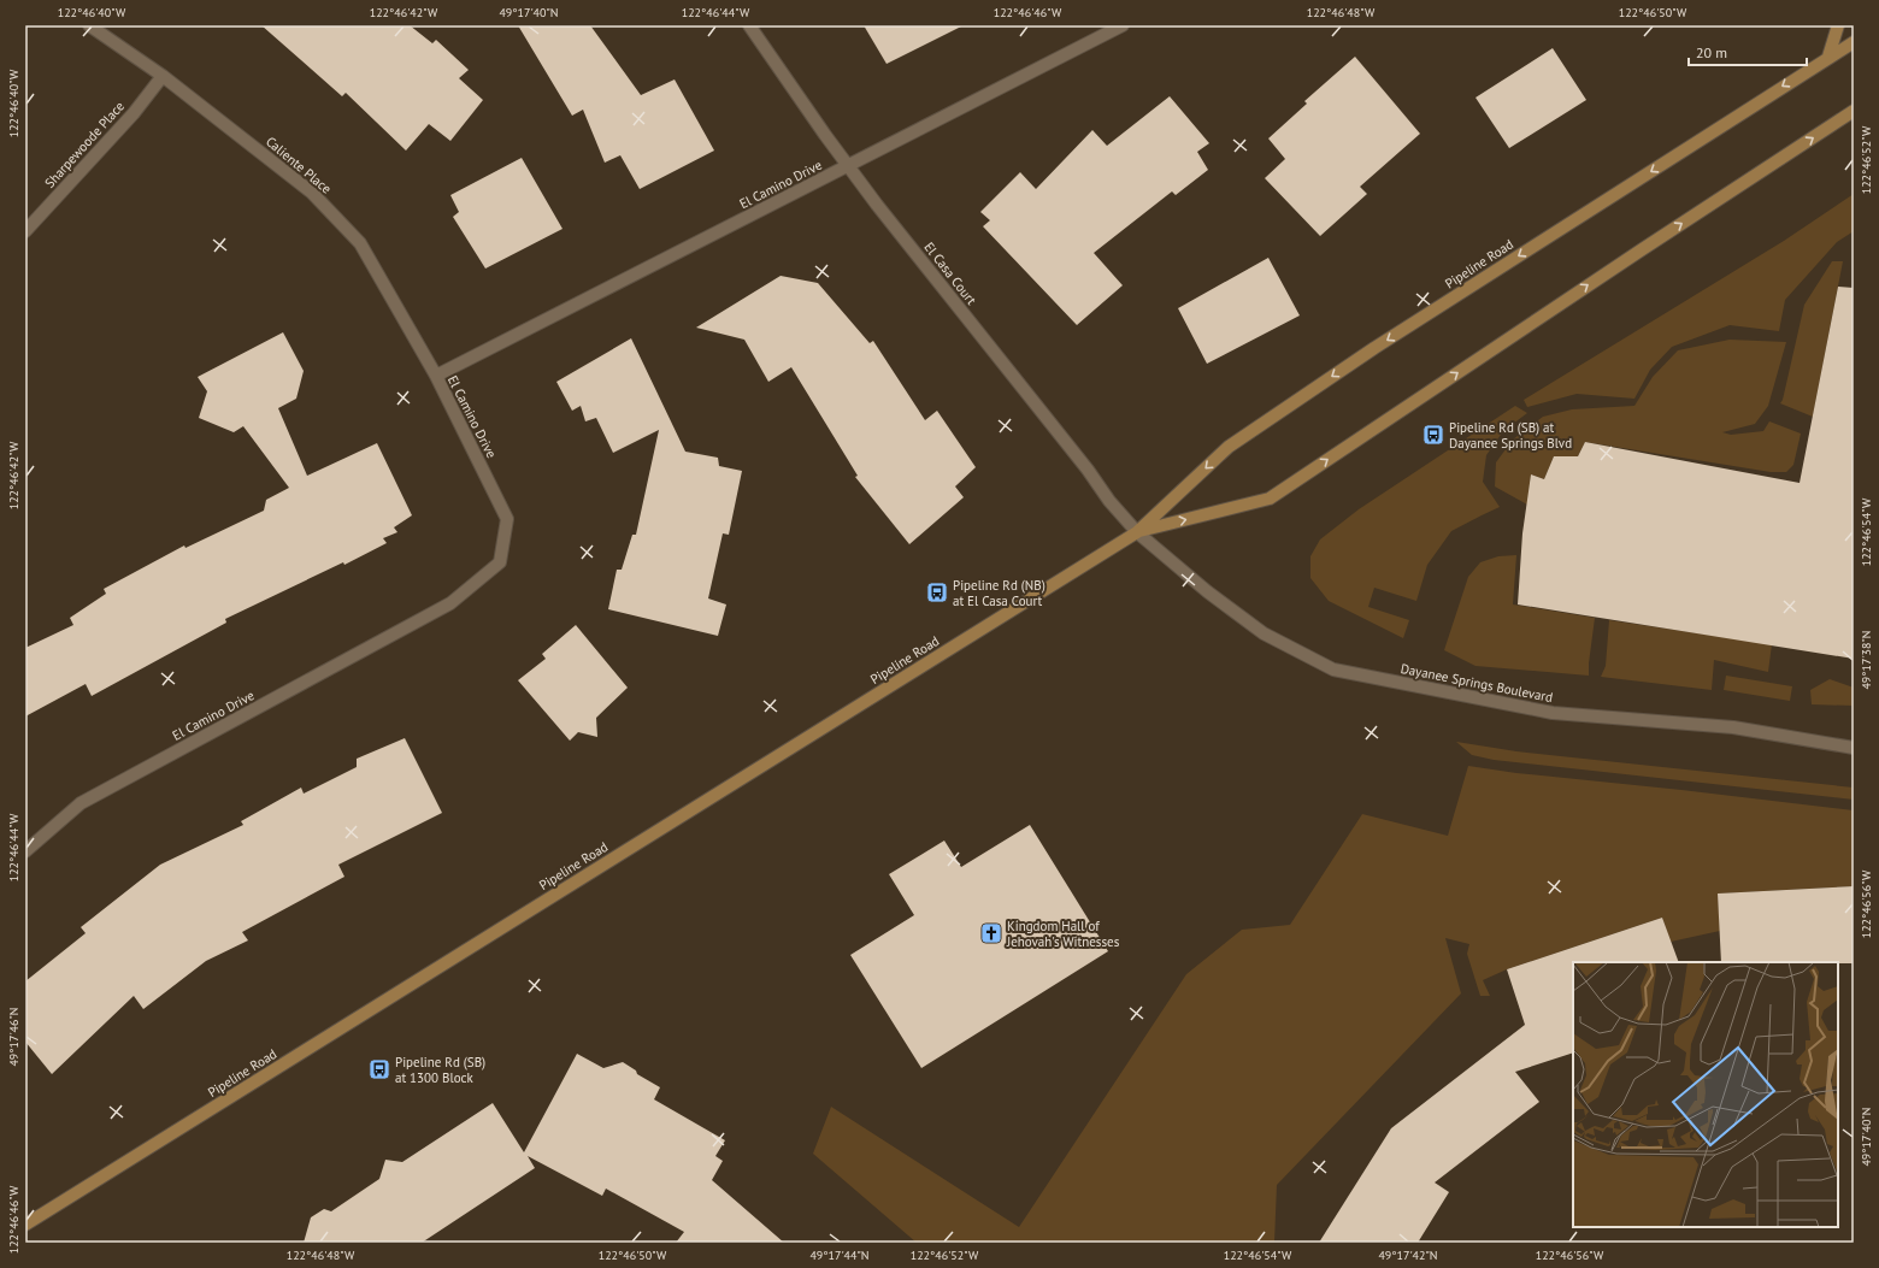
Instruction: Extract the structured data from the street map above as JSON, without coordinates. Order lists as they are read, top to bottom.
{
  "streets": {
    "main road": ["Pipeline Road"],
    "street": [
      "Sharpewoode Place",
      "Caliente Place",
      "El Camino Drive",
      "El Casa Court",
      "Dayanee Springs Boulevard"
    ]
  },
  "crossings": [
    ["Sharpewoode Place", "Caliente Place"],
    ["Caliente Place", "El Camino Drive"],
    ["El Camino Drive", "El Casa Court"],
    ["Pipeline Road", "El Casa Court"],
    ["Pipeline Road", "Dayanee Springs Boulevard"],
    ["El Casa Court", "Dayanee Springs Boulevard"]
  ],
  "places": {
    "bus stop": ["Pipeline Rd (SB) at Dayanee Springs Blvd", "Pipeline Rd (NB) at El Casa Court", "Pipeline Rd (SB) at 1300 Block"],
    "church": ["Kingdom Hall of Jehovah's Witnesses"]
  },
  "scale_bar": "20 m",
  "coordinates": [
    "122°46'40\"W",
    "122°46'42\"W",
    "49°17'40\"N",
    "122°46'44\"W",
    "122°46'46\"W",
    "122°46'48\"W",
    "122°46'50\"W",
    "122°46'52\"W",
    "122°46'54\"W",
    "49°17'38\"N",
    "122°46'56\"W",
    "49°17'46\"N",
    "49°17'44\"N",
    "49°17'42\"N"
  ]
}
